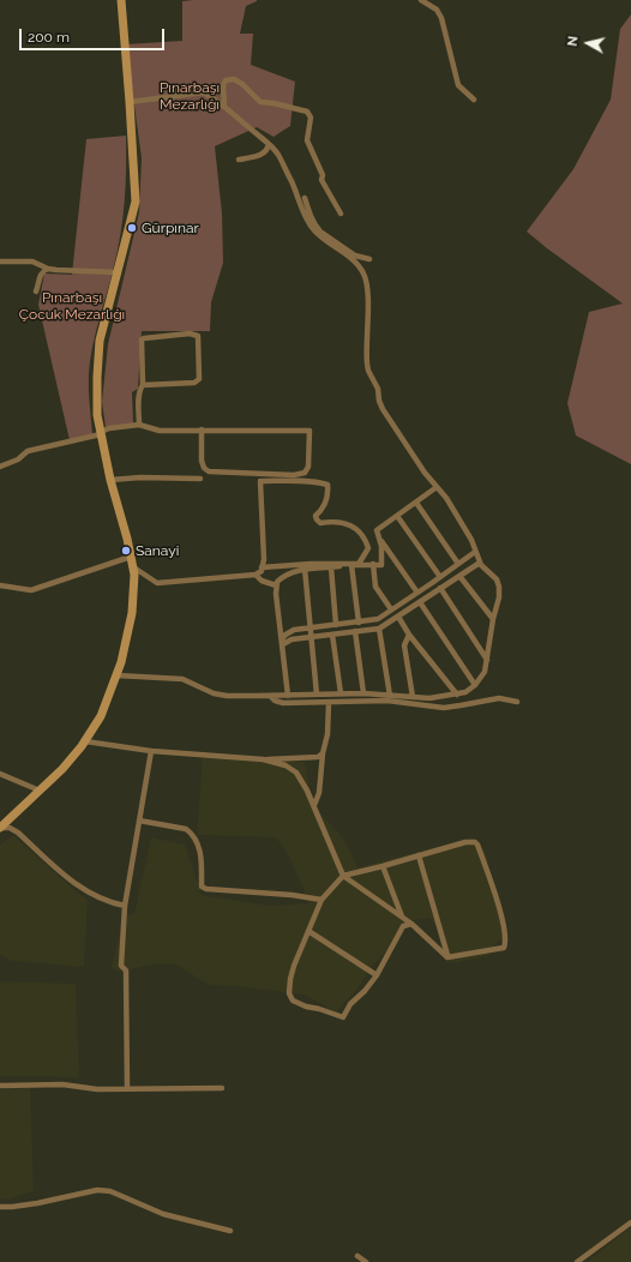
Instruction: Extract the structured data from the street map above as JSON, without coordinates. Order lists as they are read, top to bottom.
{
  "parks": ["Pınarbaşı Mezarlığı", "Pınarbaşı Çocuk Mezarlığı"],
  "places": ["Gürpınar", "Sanayi"],
  "scale_bar": "200 m",
  "north": "left"
}
